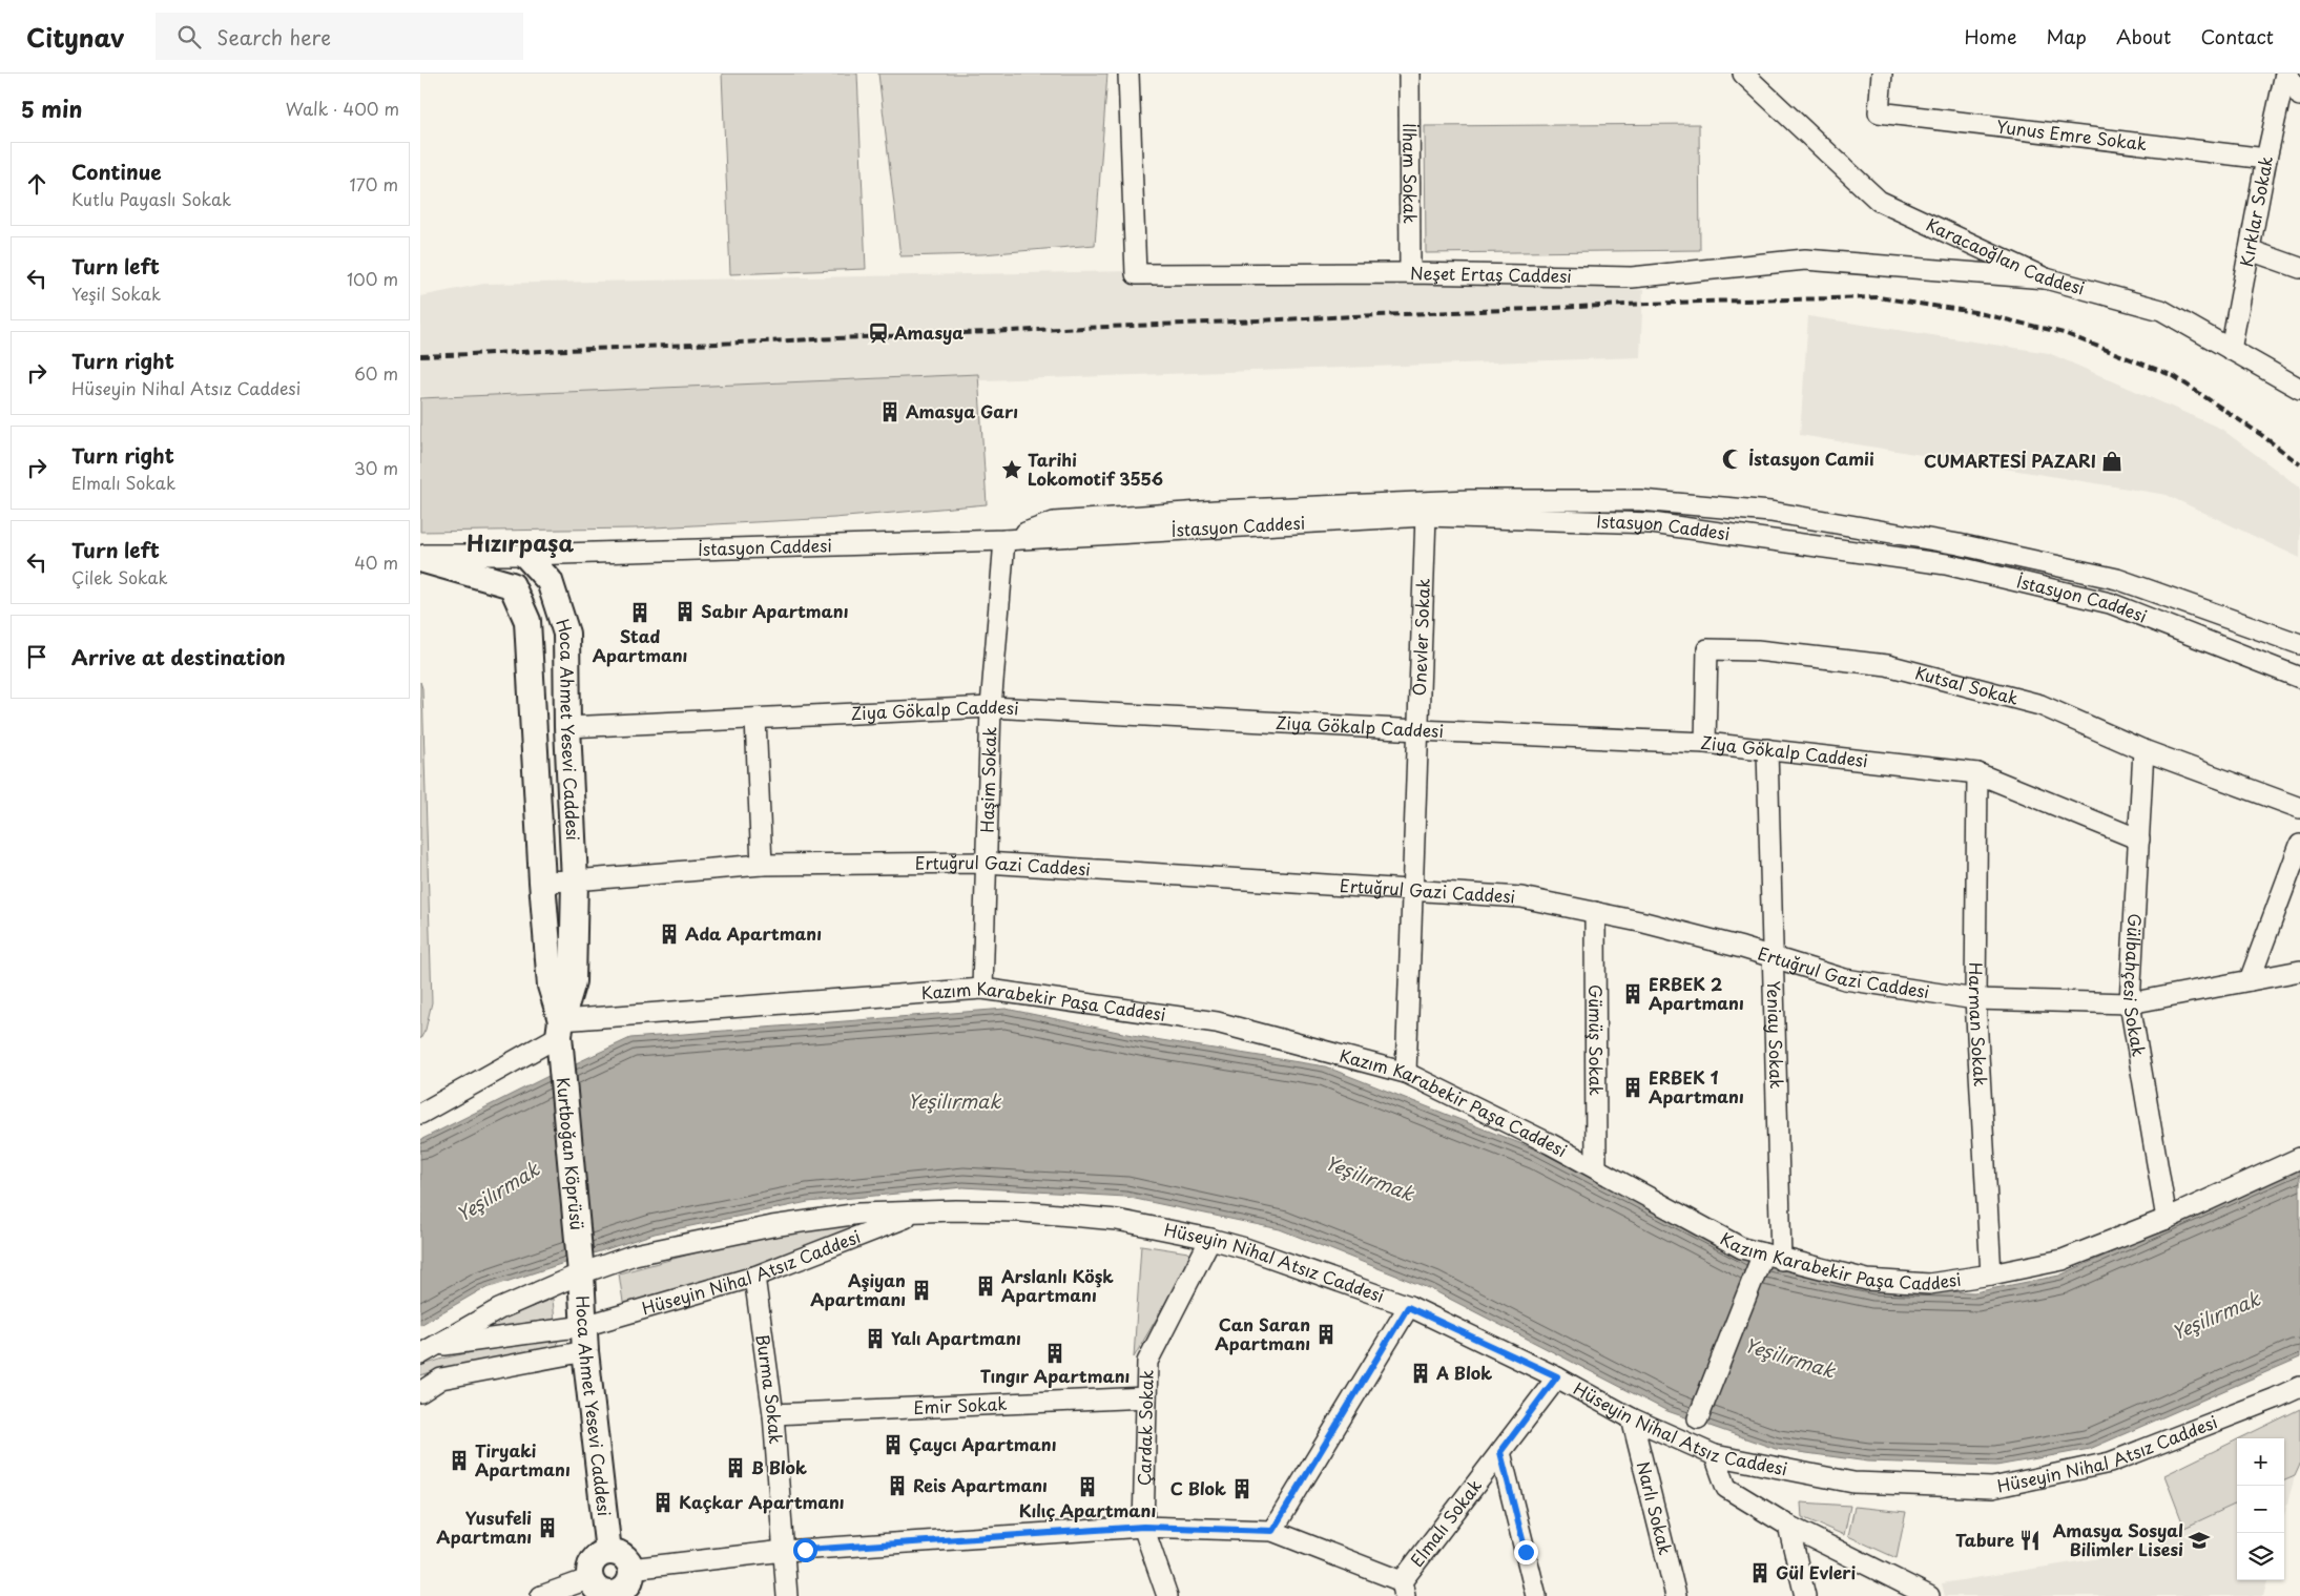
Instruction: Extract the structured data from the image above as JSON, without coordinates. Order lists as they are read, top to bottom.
{
  "streets": {
    "main road": ["Hoca Ahmet Yesevi Caddesi", "Kurtboğan Köprüsü"],
    "street": [
      "Yunus Emre Sokak",
      "İlham Sokak",
      "Kırklar Sokak",
      "Karacaoğlan Caddesi",
      "Neşet Ertaş Caddesi",
      "İstasyon Caddesi",
      "Onevler Sokak",
      "Kutsal Sokak",
      "Ziya Gökalp Caddesi",
      "Haşim Sokak",
      "Ertuğrul Gazi Caddesi",
      "Gülbahçesi Sokak",
      "Kazım Karabekir Paşa Caddesi",
      "Harman Sokak",
      "Yeniay Sokak",
      "Gümüş Sokak",
      "Hüseyin Nihal Atsız Caddesi",
      "Burma Sokak",
      "Emir Sokak",
      "Çardak Sokak",
      "Narlı Sokak",
      "Elmalı Sokak"
    ]
  },
  "crossings": [
    ["Yunus Emre Sokak", "Kırklar Sokak"],
    ["İlham Sokak", "Neşet Ertaş Caddesi"],
    ["Kırklar Sokak", "Karacaoğlan Caddesi"],
    ["Karacaoğlan Caddesi", "Neşet Ertaş Caddesi"],
    ["İstasyon Caddesi", "Onevler Sokak"],
    ["İstasyon Caddesi", "Hoca Ahmet Yesevi Caddesi"],
    ["İstasyon Caddesi", "Haşim Sokak"],
    ["Onevler Sokak", "Ziya Gökalp Caddesi"],
    ["Onevler Sokak", "Ertuğrul Gazi Caddesi"],
    ["Onevler Sokak", "Kazım Karabekir Paşa Caddesi"],
    ["Kutsal Sokak", "Ziya Gökalp Caddesi"],
    ["Kutsal Sokak", "Gülbahçesi Sokak"],
    ["Ziya Gökalp Caddesi", "Hoca Ahmet Yesevi Caddesi"],
    ["Ziya Gökalp Caddesi", "Haşim Sokak"],
    ["Ziya Gökalp Caddesi", "Gülbahçesi Sokak"],
    ["Ziya Gökalp Caddesi", "Harman Sokak"],
    ["Ziya Gökalp Caddesi", "Yeniay Sokak"],
    ["Hoca Ahmet Yesevi Caddesi", "Ertuğrul Gazi Caddesi"],
    ["Hoca Ahmet Yesevi Caddesi", "Kazım Karabekir Paşa Caddesi"],
    ["Hoca Ahmet Yesevi Caddesi", "Kurtboğan Köprüsü"],
    ["Hoca Ahmet Yesevi Caddesi", "Hüseyin Nihal Atsız Caddesi"],
    ["Haşim Sokak", "Ertuğrul Gazi Caddesi"],
    ["Haşim Sokak", "Kazım Karabekir Paşa Caddesi"],
    ["Ertuğrul Gazi Caddesi", "Gülbahçesi Sokak"],
    ["Ertuğrul Gazi Caddesi", "Harman Sokak"],
    ["Ertuğrul Gazi Caddesi", "Yeniay Sokak"],
    ["Ertuğrul Gazi Caddesi", "Gümüş Sokak"],
    ["Gülbahçesi Sokak", "Kazım Karabekir Paşa Caddesi"],
    ["Kazım Karabekir Paşa Caddesi", "Harman Sokak"],
    ["Kazım Karabekir Paşa Caddesi", "Yeniay Sokak"],
    ["Kazım Karabekir Paşa Caddesi", "Gümüş Sokak"],
    ["Kazım Karabekir Paşa Caddesi", "Kurtboğan Köprüsü"],
    ["Kurtboğan Köprüsü", "Hüseyin Nihal Atsız Caddesi"],
    ["Hüseyin Nihal Atsız Caddesi", "Burma Sokak"],
    ["Hüseyin Nihal Atsız Caddesi", "Çardak Sokak"],
    ["Hüseyin Nihal Atsız Caddesi", "Narlı Sokak"],
    ["Hüseyin Nihal Atsız Caddesi", "Elmalı Sokak"],
    ["Burma Sokak", "Emir Sokak"],
    ["Emir Sokak", "Çardak Sokak"]
  ],
  "districts": ["Hızırpaşa"],
  "water": ["Yeşilırmak"],
  "places": {
    "station": ["Amasya"],
    "building": [
      "Amasya Garı",
      "Sabır Apartmanı",
      "Stad Apartmanı",
      "Ada Apartmanı",
      "ERBEK 2 Apartmanı",
      "ERBEK 1 Apartmanı",
      "Arslanlı Köşk Apartmanı",
      "Aşiyan Apartmanı",
      "Can Saran Apartmanı",
      "Yalı Apartmanı",
      "Tıngır Apartmanı",
      "A Blok",
      "Çaycı Apartmanı",
      "Tiryaki Apartmanı",
      "B Blok",
      "Reis Apartmanı",
      "Kılıç Apartmanı",
      "C Blok",
      "Kaçkar Apartmanı",
      "Yusufeli Apartmanı",
      "Gül Evleri"
    ],
    "mosque": ["İstasyon Camii"],
    "shop": ["CUMARTESİ PAZARI"],
    "place": ["Tarihi Lokomotif 3556"],
    "restaurant": ["Tabure"],
    "school or university": ["Amasya Sosyal Bilimler Lisesi"]
  },
  "page": {
    "header": "Citynav",
    "search": "Search here",
    "nav": [
      "Home",
      "Map",
      "About",
      "Contact"
    ],
    "heading": ["5 min", "Walk · 400 m"],
    "list": [
      ["Continue", "Kutlu Payaslı Sokak", "170 m"],
      ["Turn left", "Yeşil Sokak", "100 m"],
      ["Turn right", "Hüseyin Nihal Atsız Caddesi", "60 m"],
      ["Turn right", "Elmalı Sokak", "30 m"],
      ["Turn left", "Çilek Sokak", "40 m"],
      "Arrive at destination"
    ],
    "map_buttons": ["+", "−"]
  }
}
